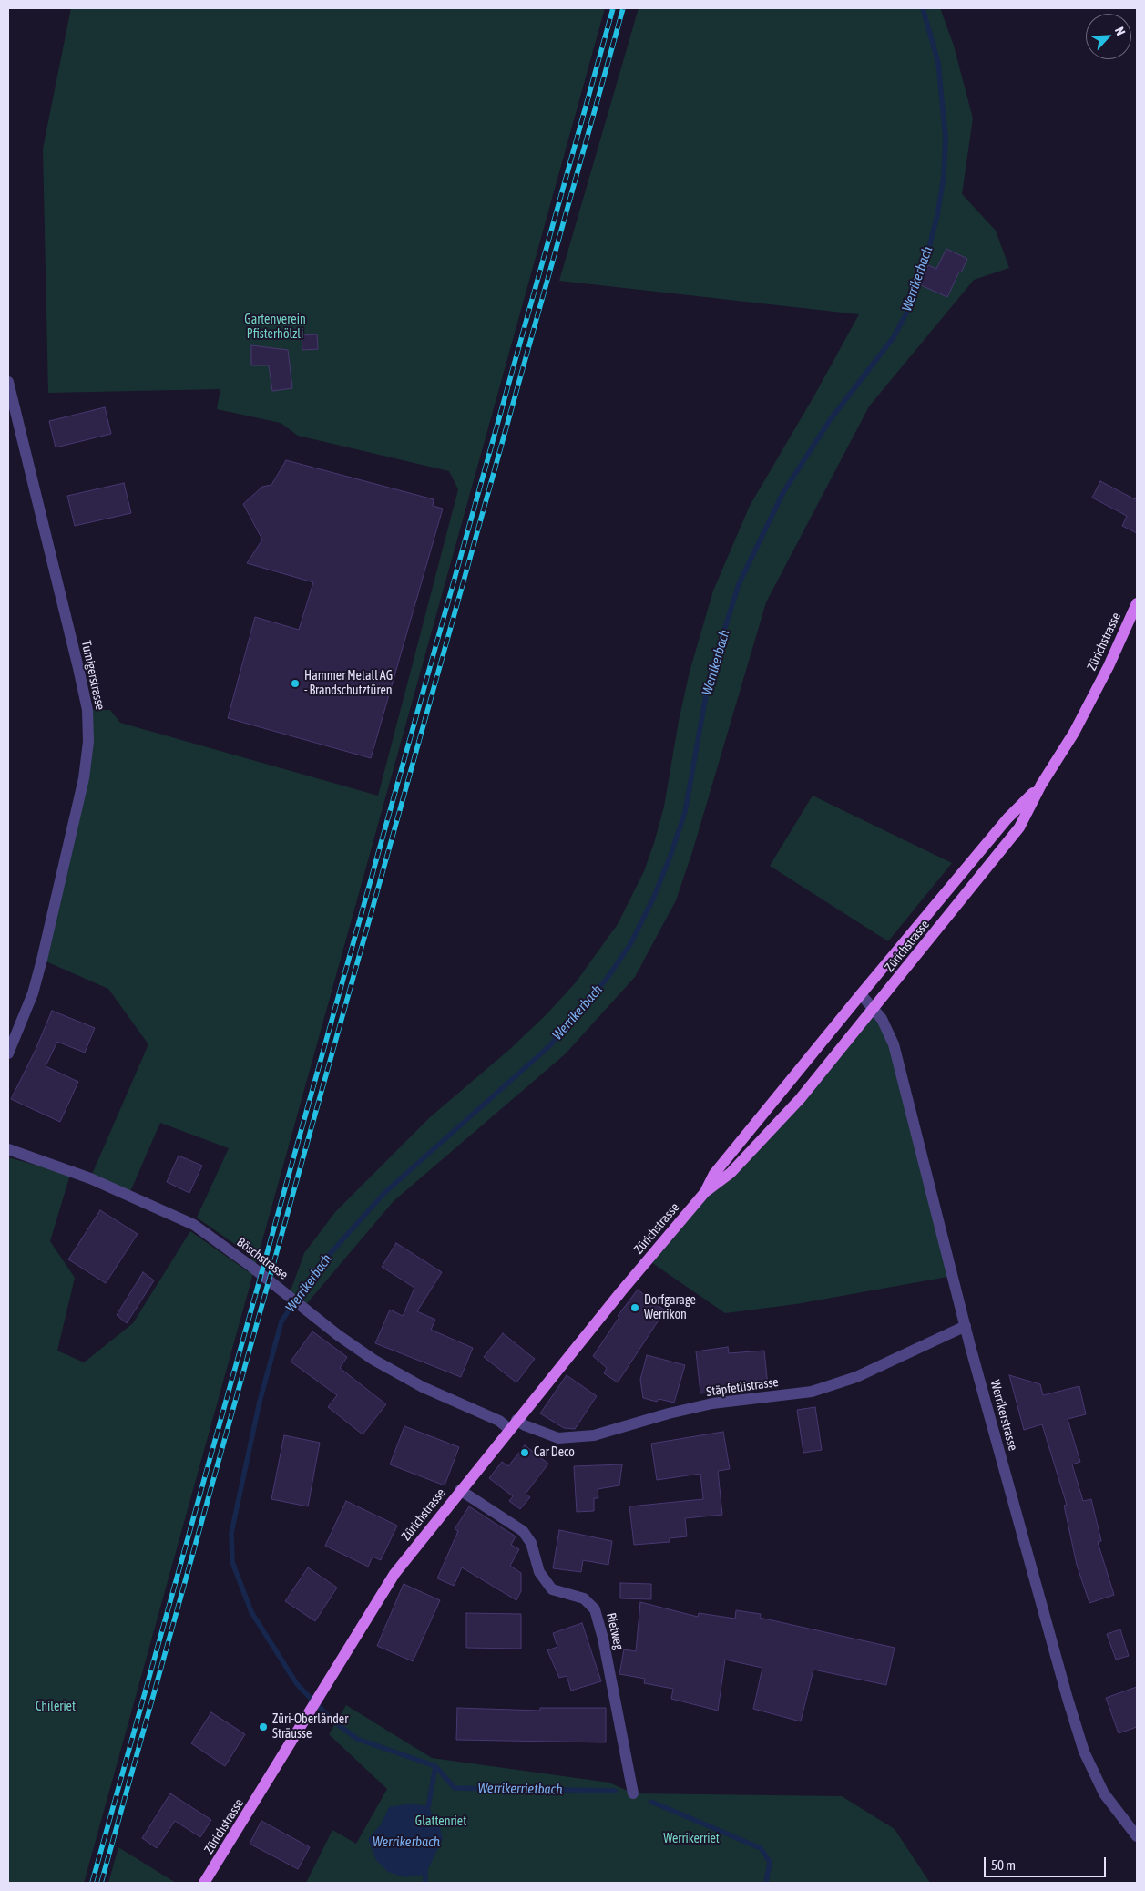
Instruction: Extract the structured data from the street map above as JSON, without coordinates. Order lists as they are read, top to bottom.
{
  "streets": {
    "main road": ["Zürichstrasse"],
    "street": [
      "Tumigerstrasse",
      "Böschstrasse",
      "Stäpfetlistrasse",
      "Werrikerstrasse",
      "Rietweg"
    ]
  },
  "crossings": [
    ["Zürichstrasse", "Böschstrasse"],
    ["Zürichstrasse", "Stäpfetlistrasse"],
    ["Zürichstrasse", "Werrikerstrasse"],
    ["Zürichstrasse", "Rietweg"],
    ["Stäpfetlistrasse", "Werrikerstrasse"]
  ],
  "water": ["Werrikerbach", "Werrikerrietbach"],
  "parks": [
    "Gartenverein Pfisterhölzli",
    "Chileriet",
    "Glattenriet",
    "Werrikerriet"
  ],
  "places": [
    "Hammer Metall AG - Brandschutztüren",
    "Dorfgarage Werrikon",
    "Car Deco",
    "Züri-Oberländer Sträusse"
  ],
  "scale_bar": "50 m",
  "north": "top right"
}
